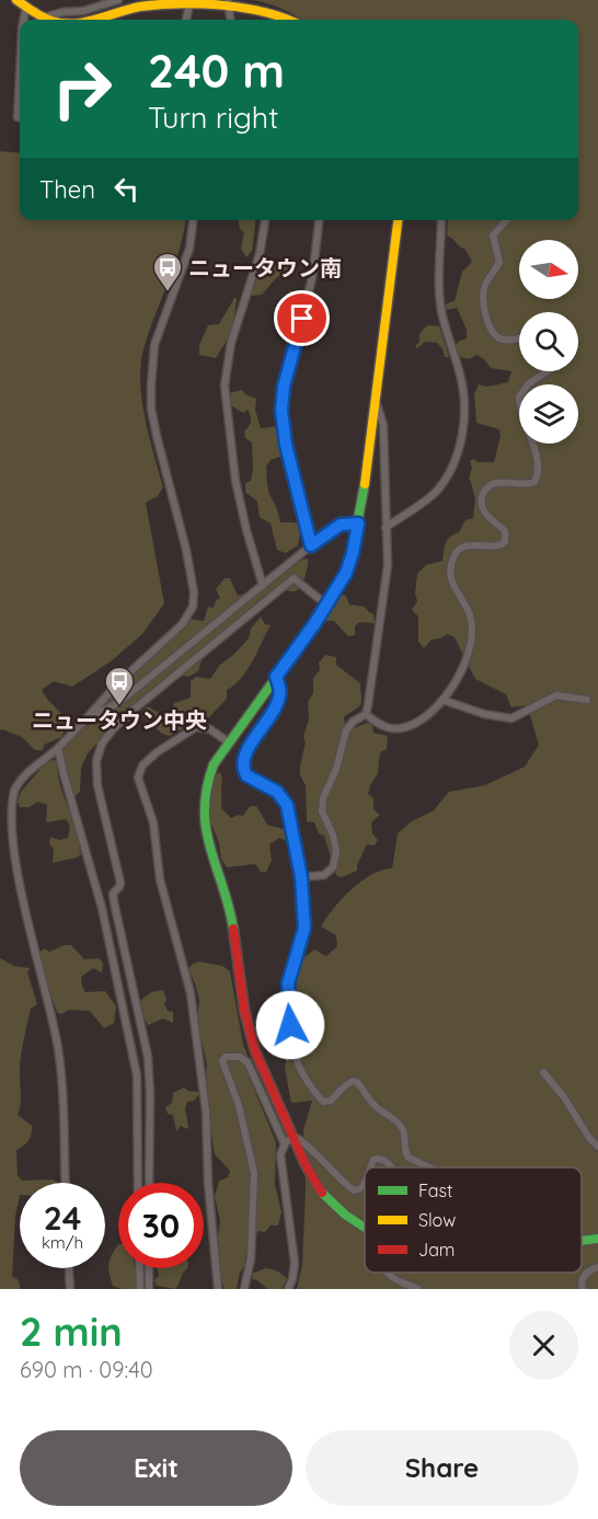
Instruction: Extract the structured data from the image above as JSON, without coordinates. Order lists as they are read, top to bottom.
{
  "places": {
    "bus stop": ["ニュータウン南", "ニュータウン中央"]
  },
  "legend": ["Fast", "Slow", "Jam"],
  "north": "right",
  "page": {
    "turn": ["240 m", "Turn right"],
    "then": "Then",
    "speed": "24 km/h",
    "limit": "30",
    "heading": ["2 min", "690 m · 09:40"],
    "buttons": ["Exit", "Share"]
  }
}
